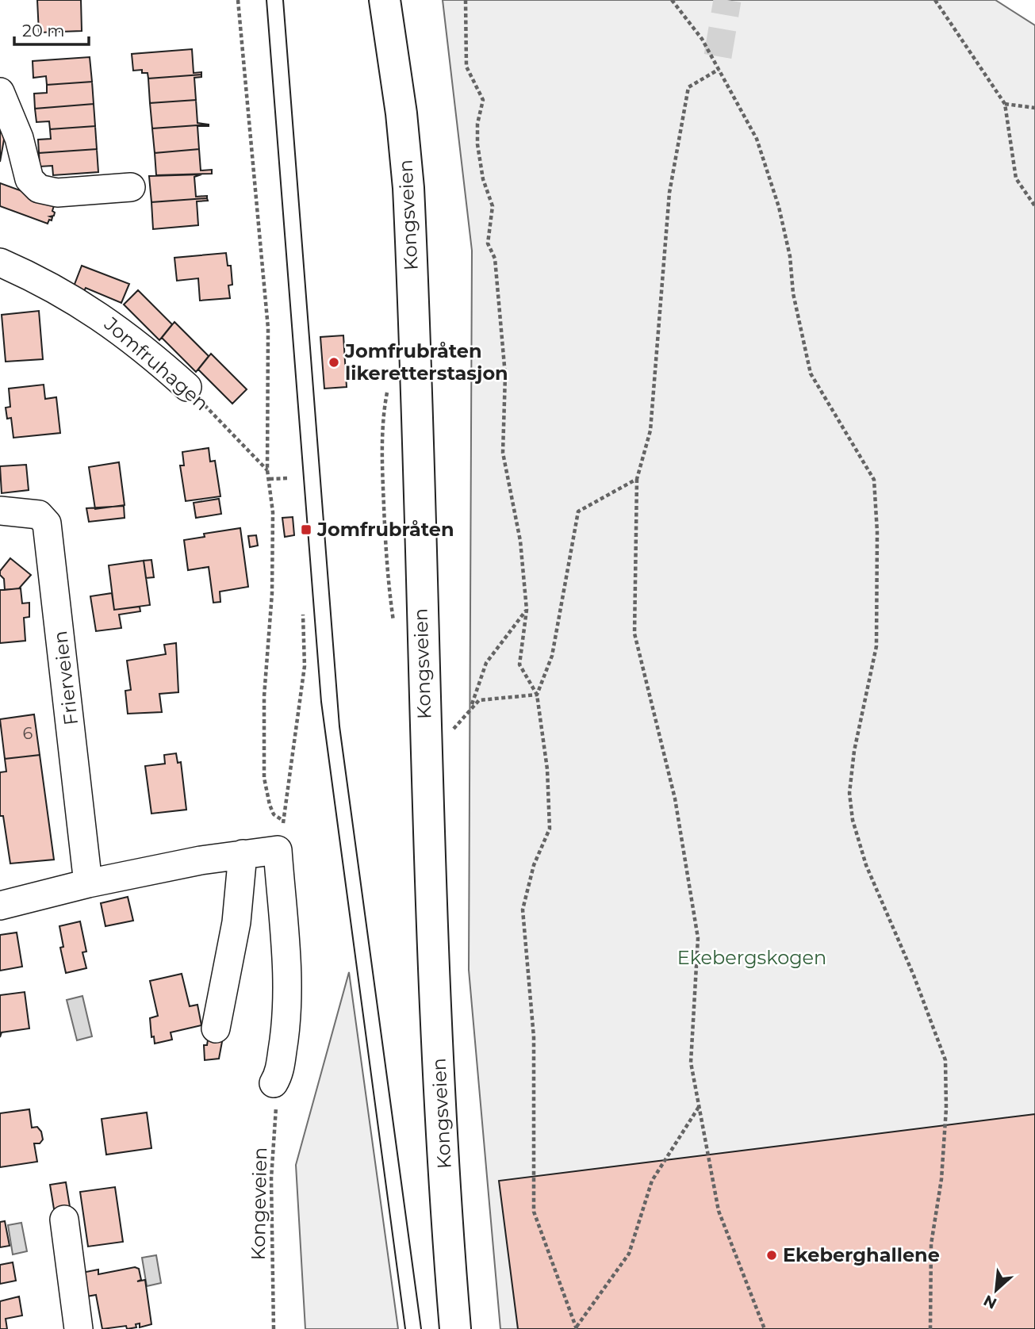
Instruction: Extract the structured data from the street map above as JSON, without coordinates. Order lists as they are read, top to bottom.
{
  "streets": {
    "main road": ["Kongsveien"],
    "street": ["Jomfruhagen", "Frierveien"],
    "path": ["Kongeveien"]
  },
  "parks": ["Ekebergskogen"],
  "places": {
    "other": ["Jomfrubråten likeretterstasjon", "Ekeberghallene"],
    "transit": ["Jomfrubråten"]
  },
  "house_numbers": ["6"],
  "scale_bar": "20 m",
  "north": "bottom left"
}
